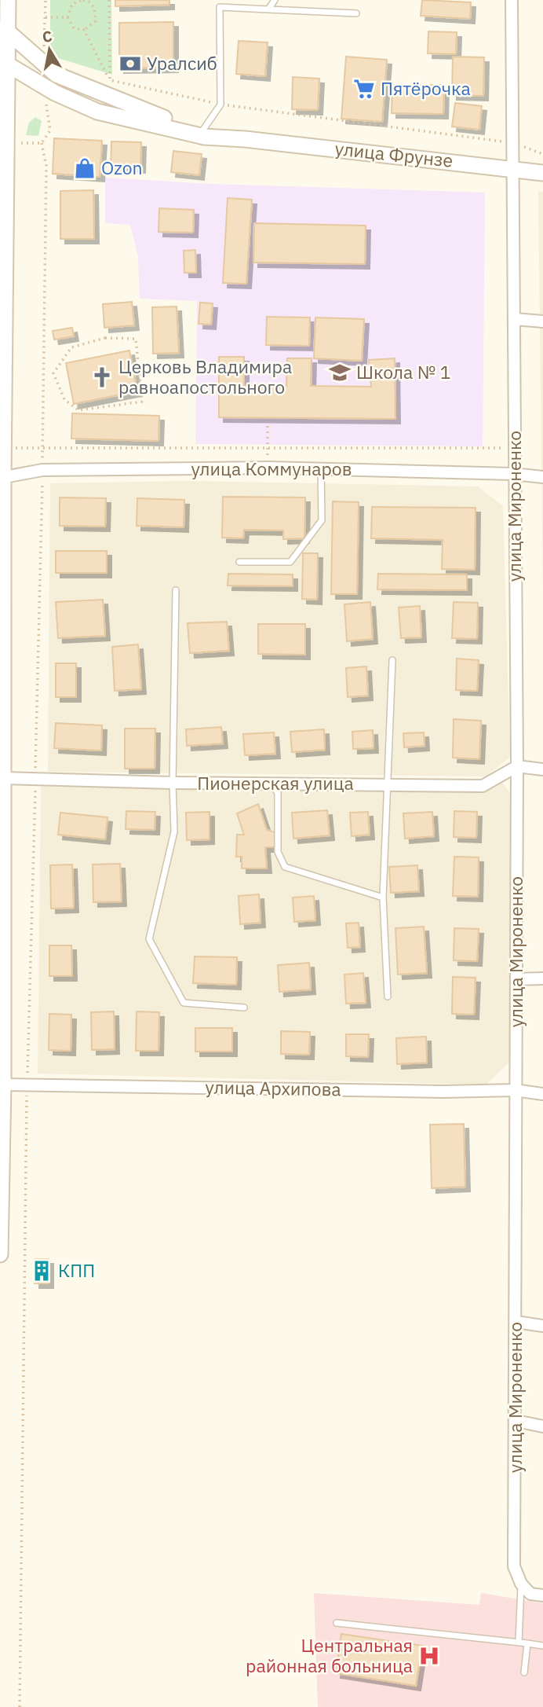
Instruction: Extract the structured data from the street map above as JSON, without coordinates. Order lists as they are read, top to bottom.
{
  "streets": {
    "main road": ["улица Фрунзе"],
    "street": [
      "улица Коммунаров",
      "улица Мироненко",
      "Пионерская улица",
      "улица Архипова"
    ]
  },
  "crossings": [
    ["улица Фрунзе", "улица Мироненко"],
    ["улица Коммунаров", "улица Мироненко"],
    ["улица Мироненко", "Пионерская улица"],
    ["улица Мироненко", "улица Архипова"]
  ],
  "places": {
    "bank": ["Уралсиб"],
    "supermarket": ["Пятёрочка"],
    "shop": ["Ozon"],
    "school or university": ["Школа № 1"],
    "church": ["Церковь Владимира равноапостольного"],
    "building": ["КПП"],
    "hospital": ["Центральная районная больница"]
  },
  "north": "top"
}
